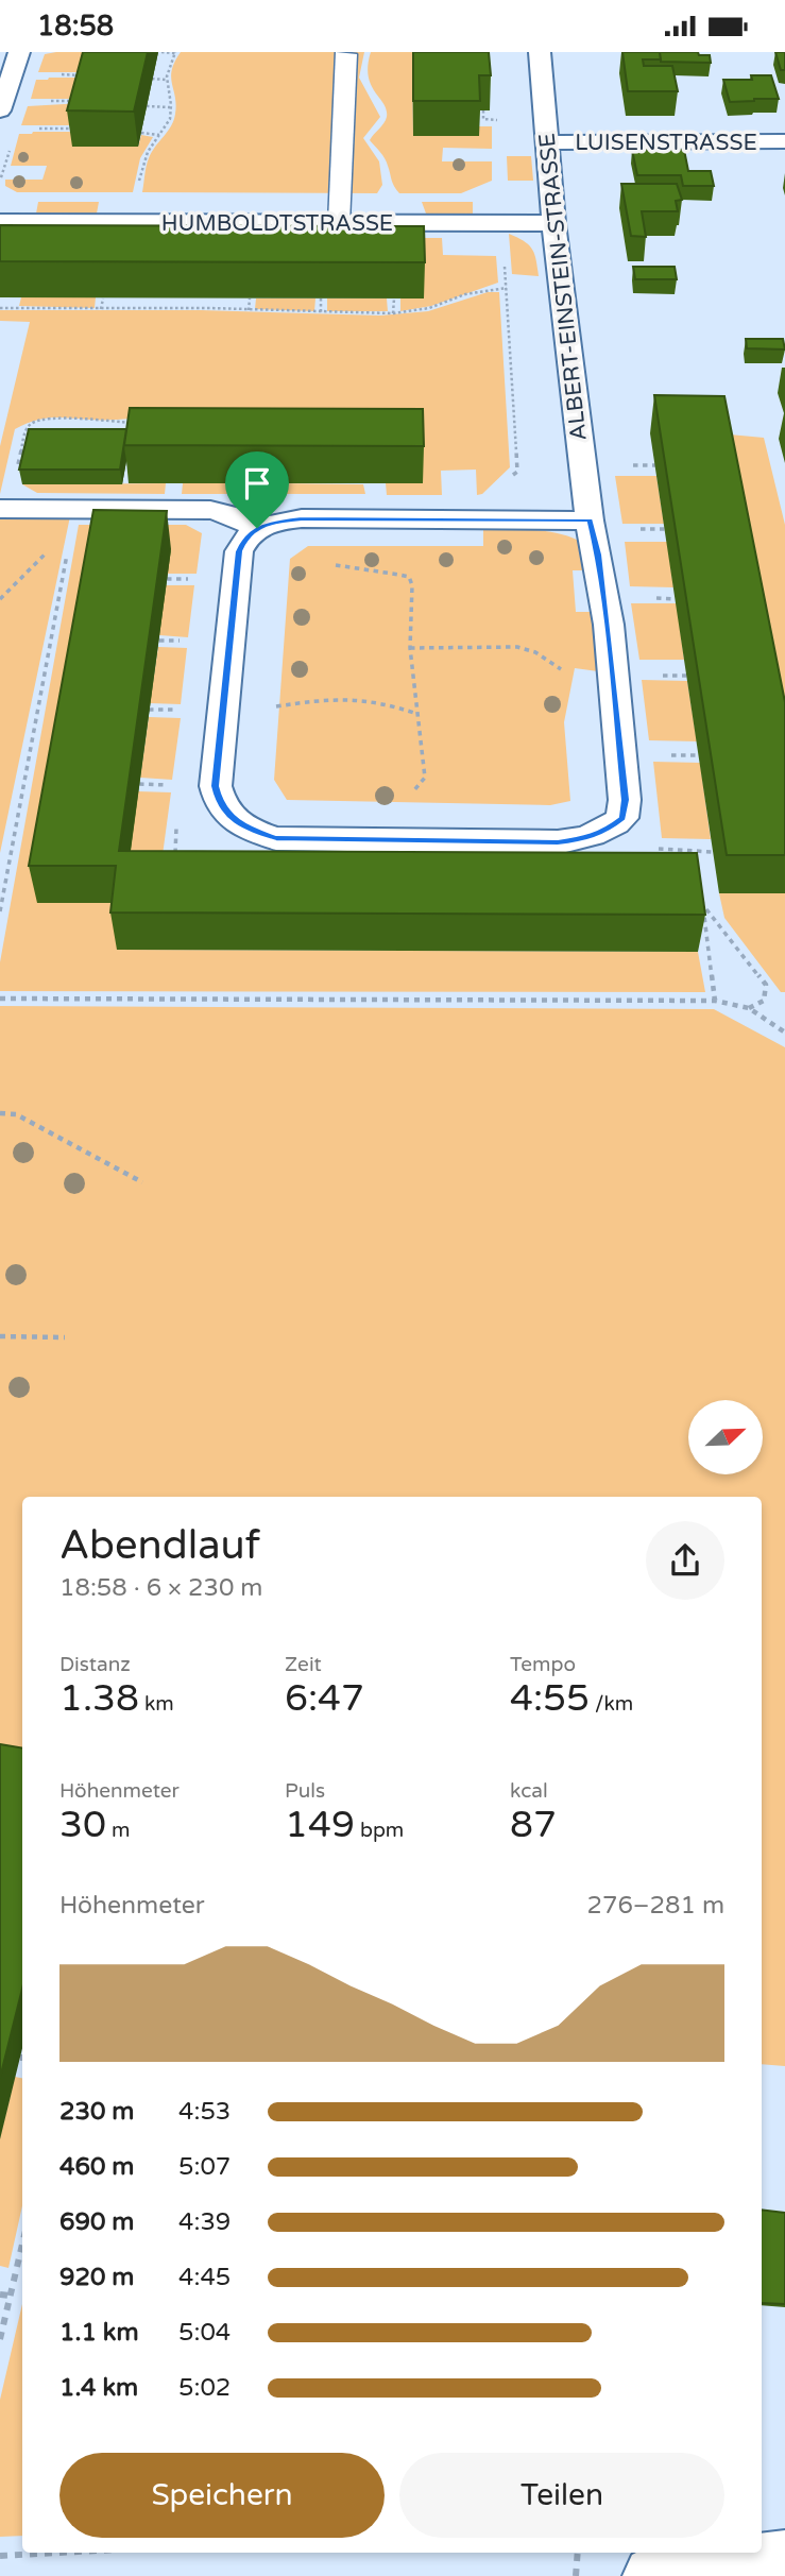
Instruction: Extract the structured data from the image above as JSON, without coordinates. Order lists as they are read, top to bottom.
{
  "streets": {
    "street": ["LUISENSTRASSE", "HUMBOLDTSTRASSE", "ALBERT-EINSTEIN-STRASSE"]
  },
  "crossings": [
    ["LUISENSTRASSE", "ALBERT-EINSTEIN-STRASSE"],
    ["HUMBOLDTSTRASSE", "ALBERT-EINSTEIN-STRASSE"]
  ],
  "north": "top right",
  "page": {
    "status": "18:58",
    "heading": ["Abendlauf", "18:58 · 6 × 230 m"],
    "stats": [
      ["Distanz", "1.38 km"],
      ["Zeit", "6:47"],
      ["Tempo", "4:55 /km"],
      ["Höhenmeter", "30 m"],
      ["Puls", "149 bpm"],
      ["kcal", "87"]
    ],
    "chart": ["Höhenmeter", "276–281 m"],
    "list": [
      {
        "name": "230 m",
        "note": "4:53"
      },
      {
        "name": "460 m",
        "note": "5:07"
      },
      {
        "name": "690 m",
        "note": "4:39"
      },
      {
        "name": "920 m",
        "note": "4:45"
      },
      {
        "name": "1.1 km",
        "note": "5:04"
      },
      {
        "name": "1.4 km",
        "note": "5:02"
      }
    ],
    "buttons": ["Speichern", "Teilen"]
  }
}
